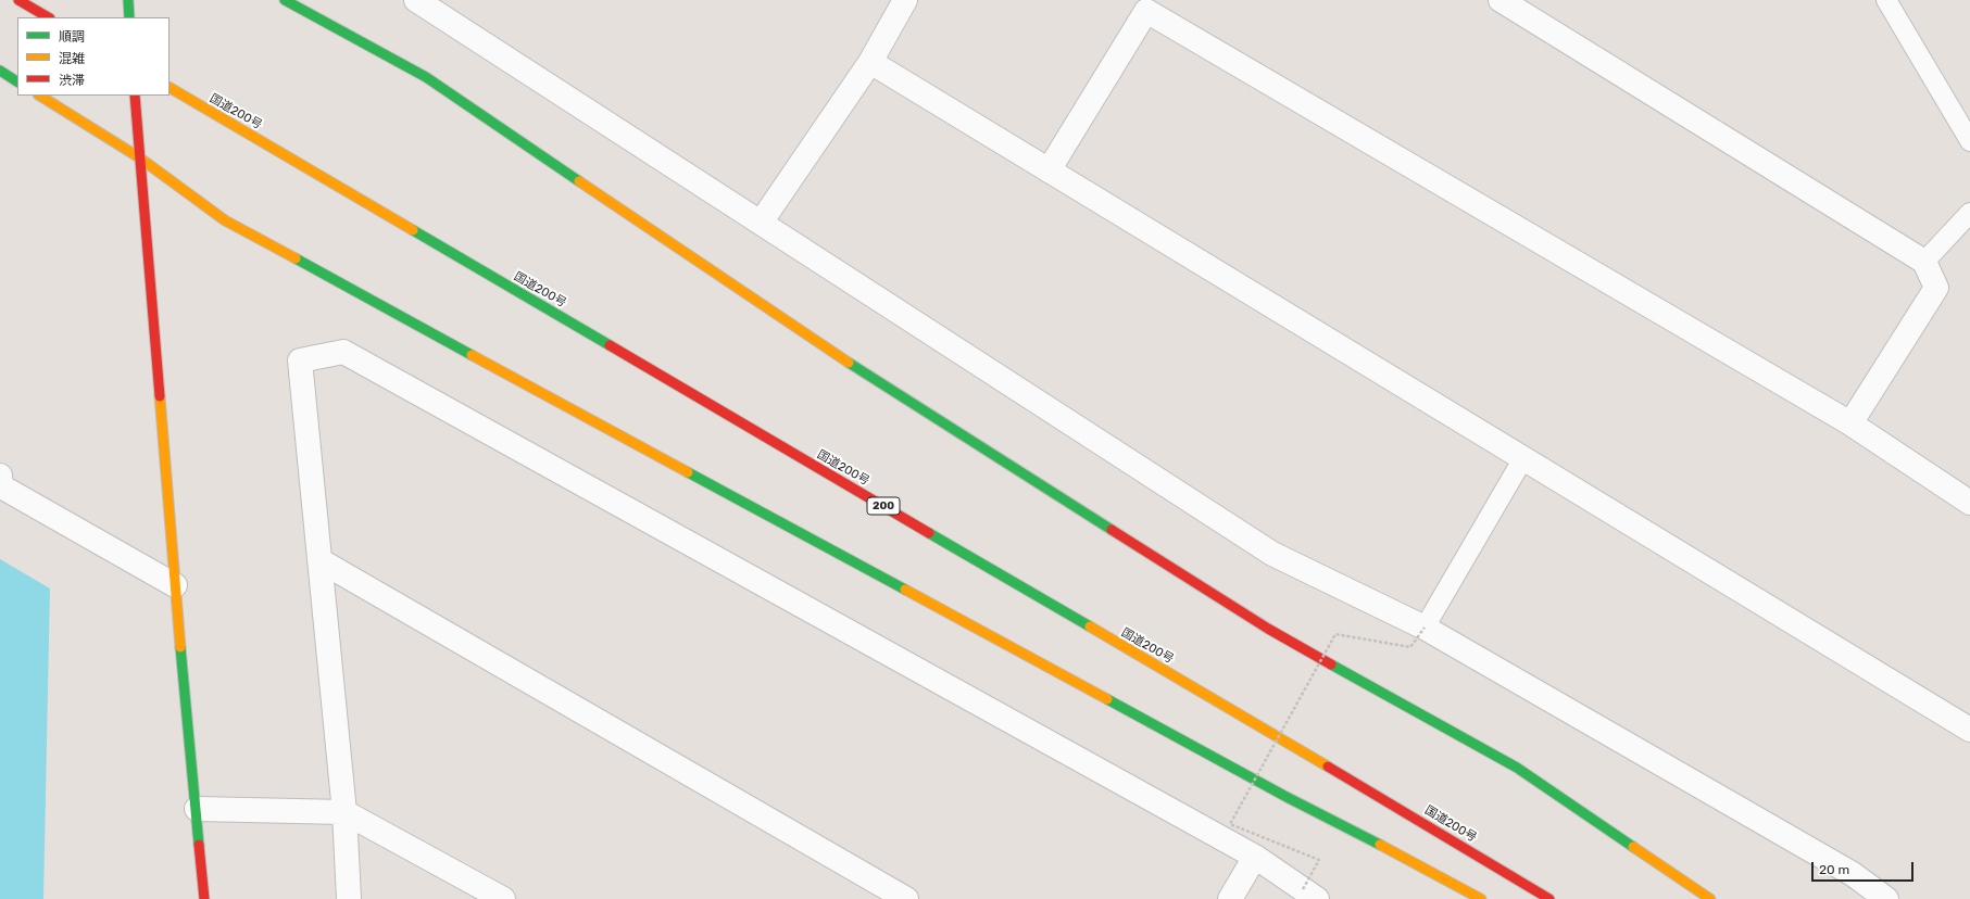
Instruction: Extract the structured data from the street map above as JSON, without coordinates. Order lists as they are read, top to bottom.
{
  "streets": {
    "main road": ["国道200号", "200"]
  },
  "legend": ["順調", "混雑", "渋滞"],
  "scale_bar": "20 m"
}
